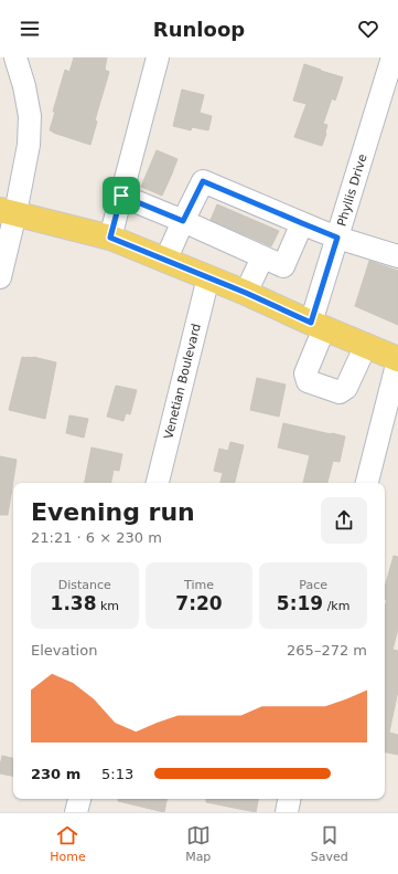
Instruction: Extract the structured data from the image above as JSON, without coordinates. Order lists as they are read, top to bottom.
{
  "streets": {
    "street": ["Phyllis Drive", "Venetian Boulevard"]
  },
  "page": {
    "header": "Runloop",
    "heading": ["Evening run", "21:21 · 6 × 230 m"],
    "stats": [
      ["Distance", "1.38 km"],
      ["Time", "7:20"],
      ["Pace", "5:19 /km"]
    ],
    "chart": ["Elevation", "265–272 m"],
    "list": [
      {
        "name": "230 m",
        "note": "5:13"
      }
    ],
    "tabs": ["Home", "Map", "Saved"]
  }
}
